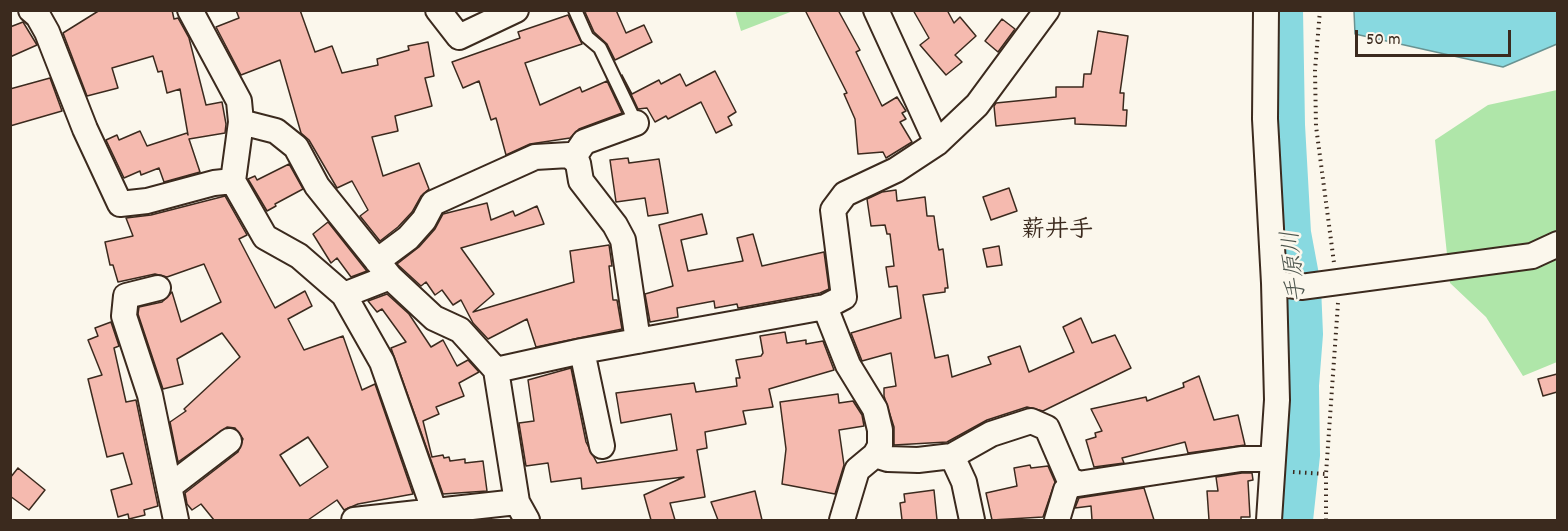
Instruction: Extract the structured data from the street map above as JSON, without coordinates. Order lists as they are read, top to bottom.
{
  "districts": ["薪井手"],
  "water": ["手原川"],
  "scale_bar": "50 m"
}
